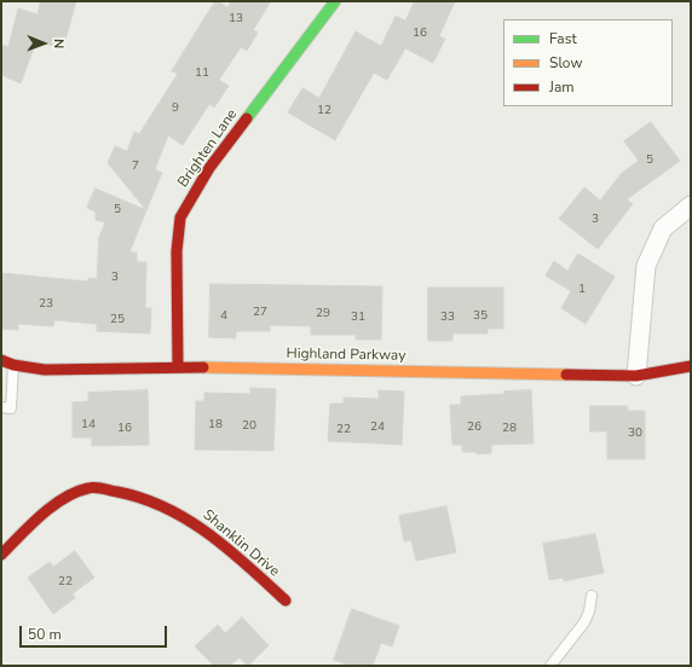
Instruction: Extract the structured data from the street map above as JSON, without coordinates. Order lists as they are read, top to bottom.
{
  "streets": {
    "street": ["Brighten Lane", "Highland Parkway", "Shanklin Drive"]
  },
  "crossings": [
    ["Brighten Lane", "Highland Parkway"]
  ],
  "house_numbers": [
    "13",
    "16",
    "11",
    "9",
    "12",
    "5",
    "7",
    "5",
    "3",
    "3",
    "1",
    "23",
    "27",
    "29",
    "4",
    "35",
    "31",
    "33",
    "25",
    "14",
    "18",
    "20",
    "24",
    "26",
    "16",
    "28",
    "22",
    "30",
    "22"
  ],
  "legend": ["Fast", "Slow", "Jam"],
  "scale_bar": "50 m",
  "north": "right"
}
